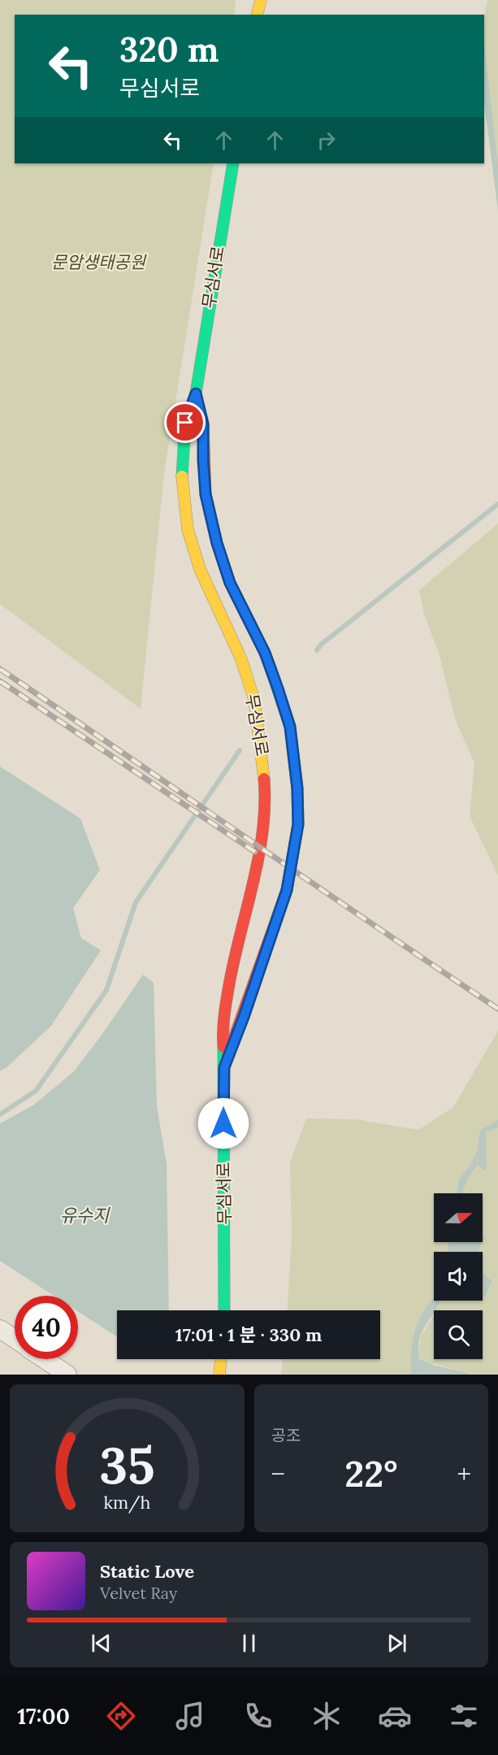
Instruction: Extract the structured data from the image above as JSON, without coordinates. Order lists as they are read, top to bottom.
{
  "streets": {
    "street": ["무심서로"]
  },
  "water": ["유수지"],
  "parks": ["문암생태공원"],
  "north": "right",
  "page": {
    "turn": ["320 m", "무심서로"],
    "limit": "40",
    "trip": "17:01 · 1 분 · 330 m",
    "tile": "공조",
    "heat": ["−", "22°", "+"],
    "song": ["Static Love", "Velvet Ray"],
    "tabs": "17:00",
    "gauge": ["35", "km/h"]
  }
}
